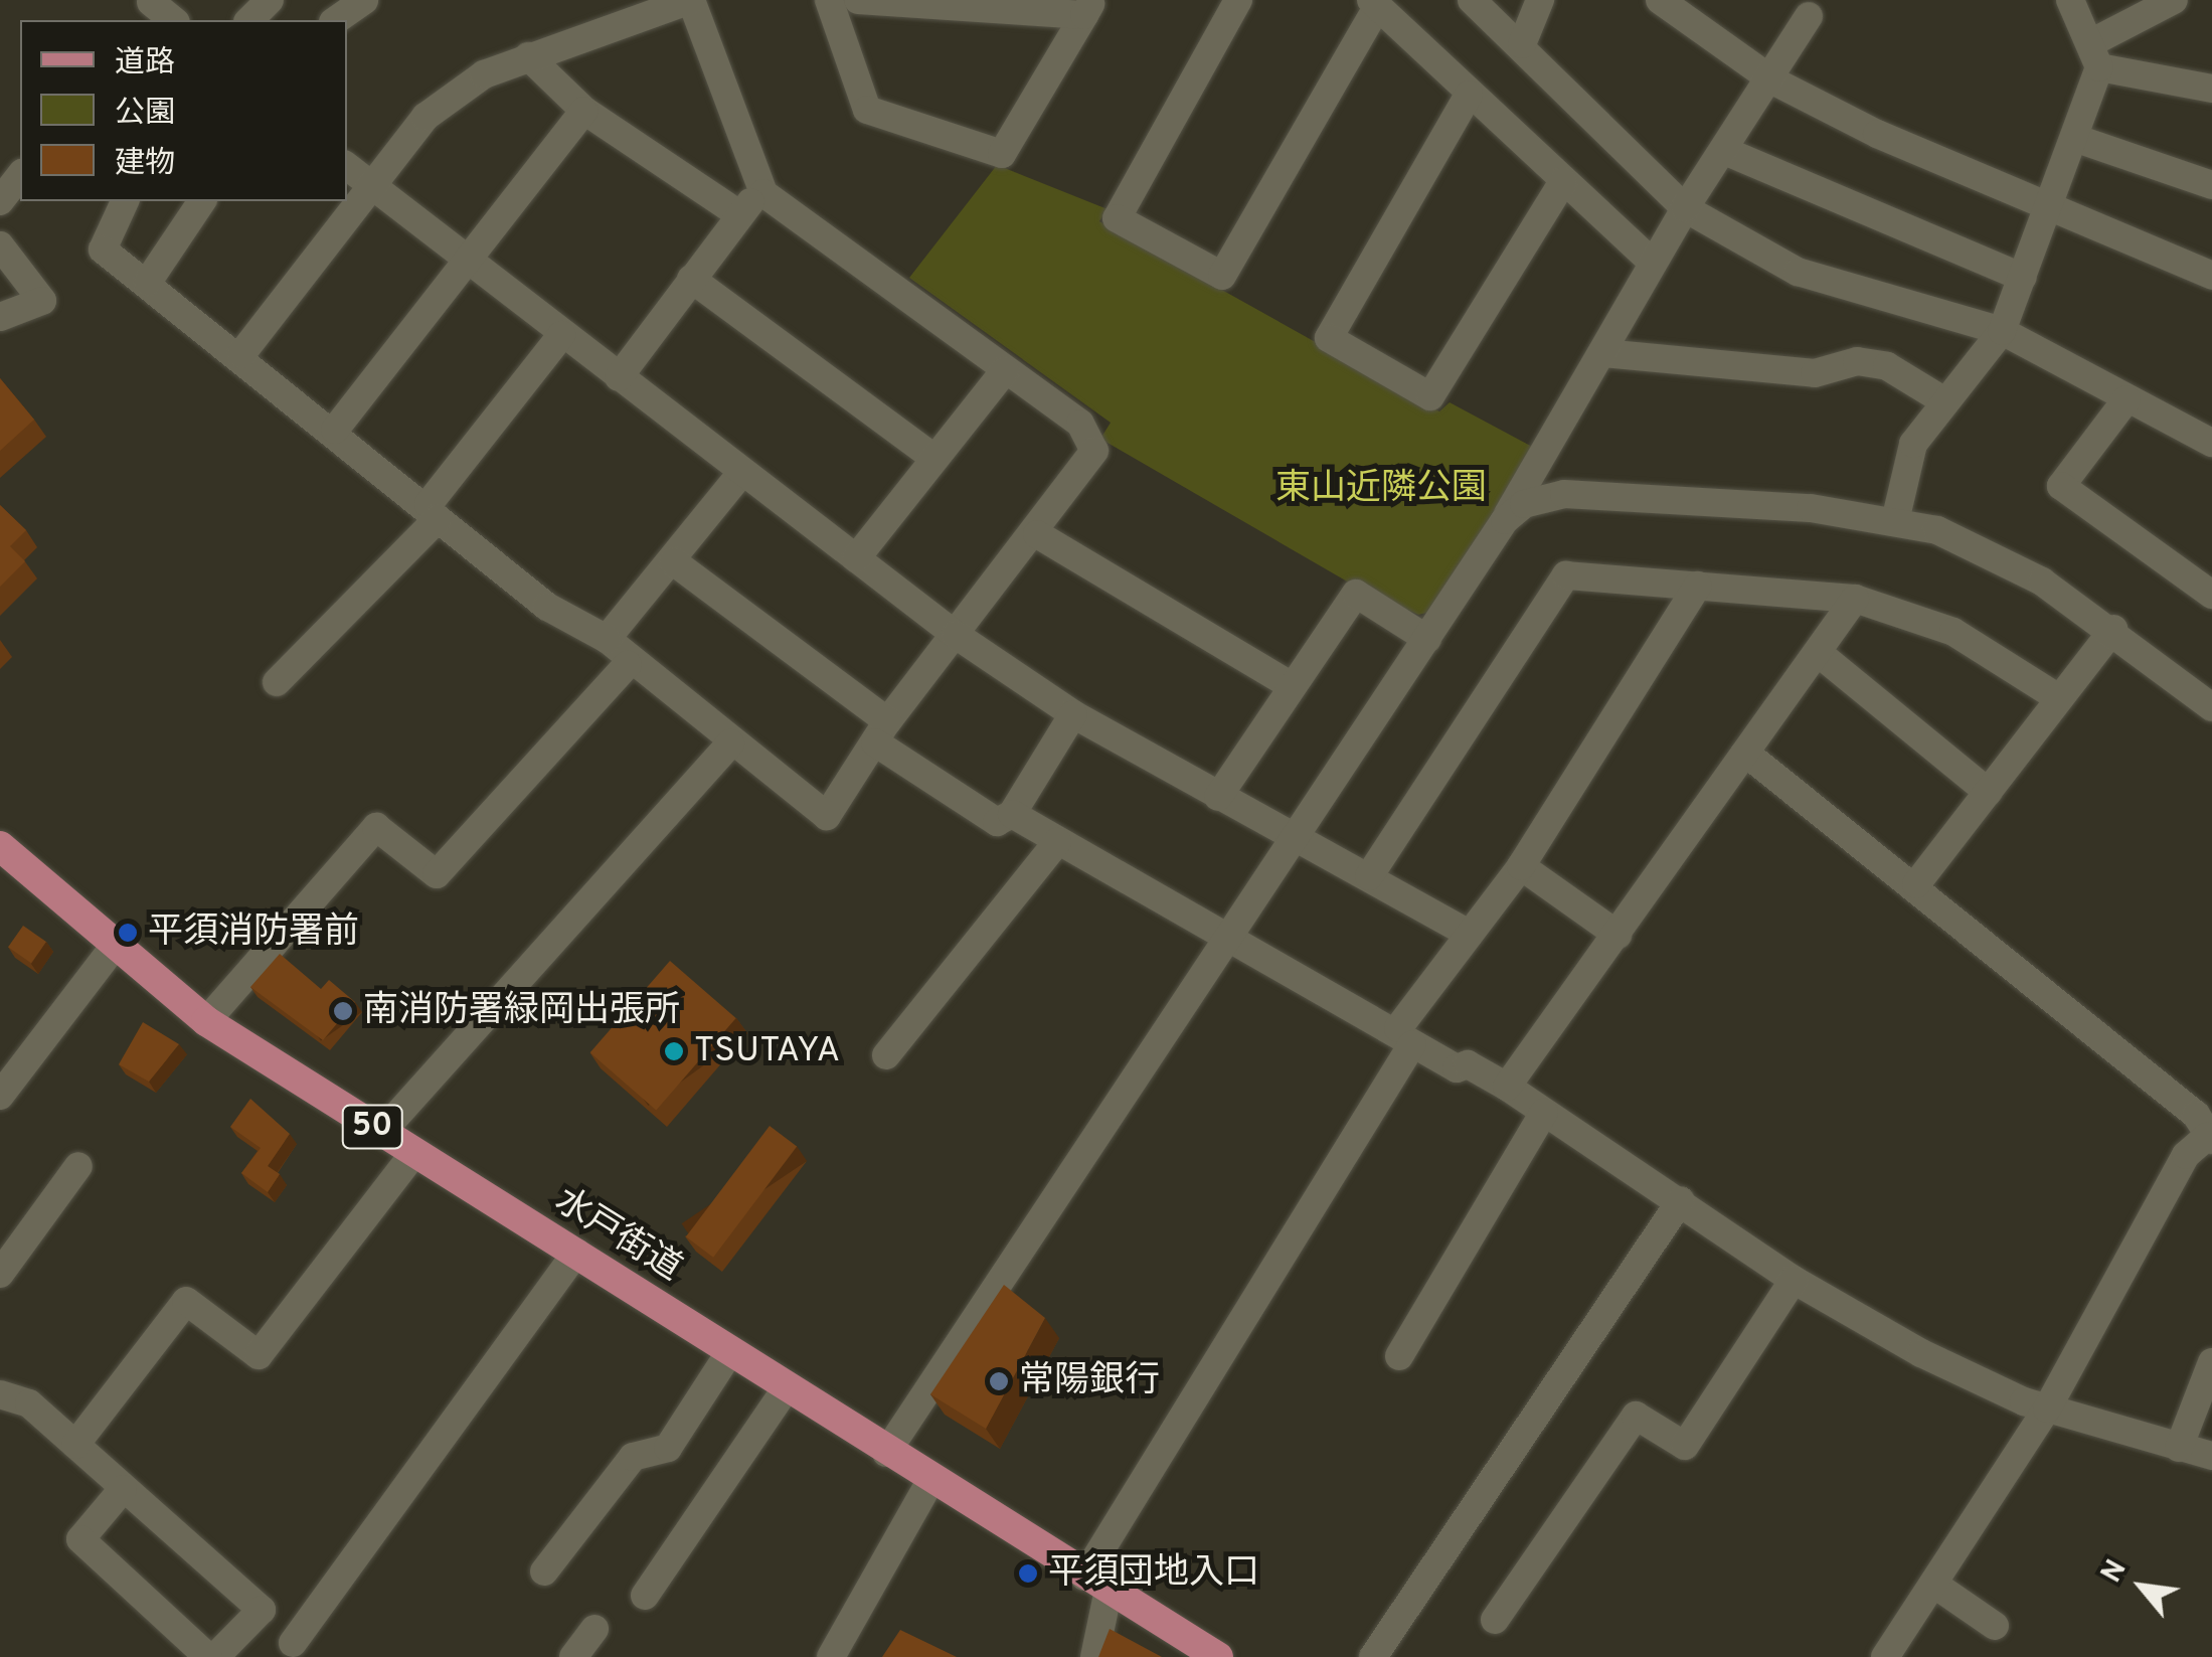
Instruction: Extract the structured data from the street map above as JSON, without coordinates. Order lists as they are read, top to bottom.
{
  "streets": {
    "main road": ["50", "水戸街道"]
  },
  "parks": ["東山近隣公園"],
  "places": [
    "平須消防署前",
    "南消防署緑岡出張所",
    "TSUTAYA",
    "常陽銀行",
    "平須団地入口"
  ],
  "legend": ["道路", "公園", "建物"],
  "north": "top left"
}
